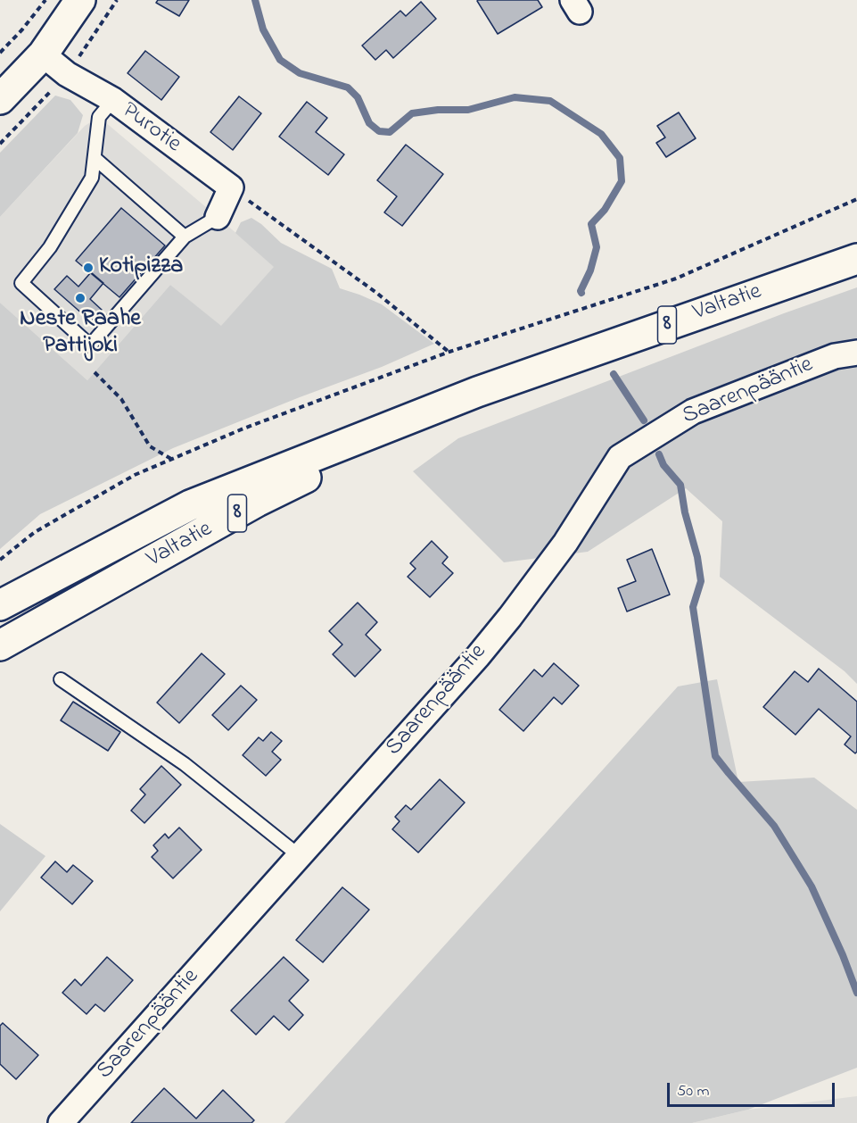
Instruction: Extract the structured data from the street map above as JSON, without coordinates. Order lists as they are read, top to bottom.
{
  "streets": {
    "main road": ["Valtatie", "8"],
    "street": ["Purotie", "Saarenpääntie"]
  },
  "places": ["Kotipizza", "Neste Raahe Pattijoki"],
  "scale_bar": "50 m"
}
